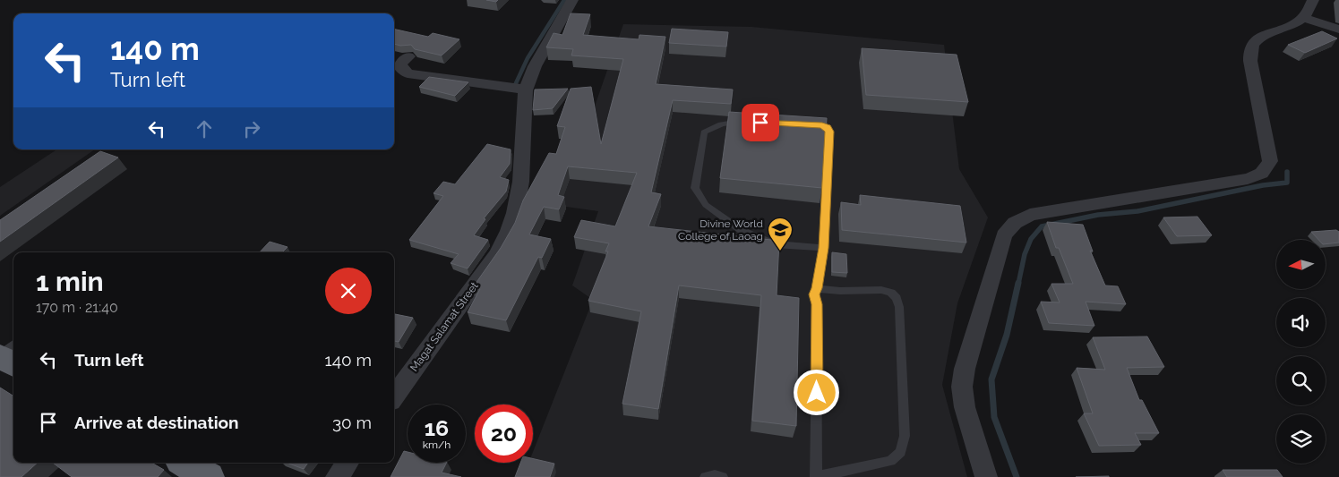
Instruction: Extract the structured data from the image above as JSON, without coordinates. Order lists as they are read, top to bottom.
{
  "streets": {
    "street": ["Magat Salamat Street"]
  },
  "places": {
    "school or university": ["Divine World College of Laoag"]
  },
  "north": "left",
  "page": {
    "turn": ["140 m", "Turn left"],
    "heading": ["1 min", "170 m · 21:40"],
    "list": [
      {
        "name": "Turn left",
        "value": "140 m"
      },
      {
        "name": "Arrive at destination",
        "value": "30 m"
      }
    ],
    "speed": "16 km/h",
    "limit": "20"
  }
}
